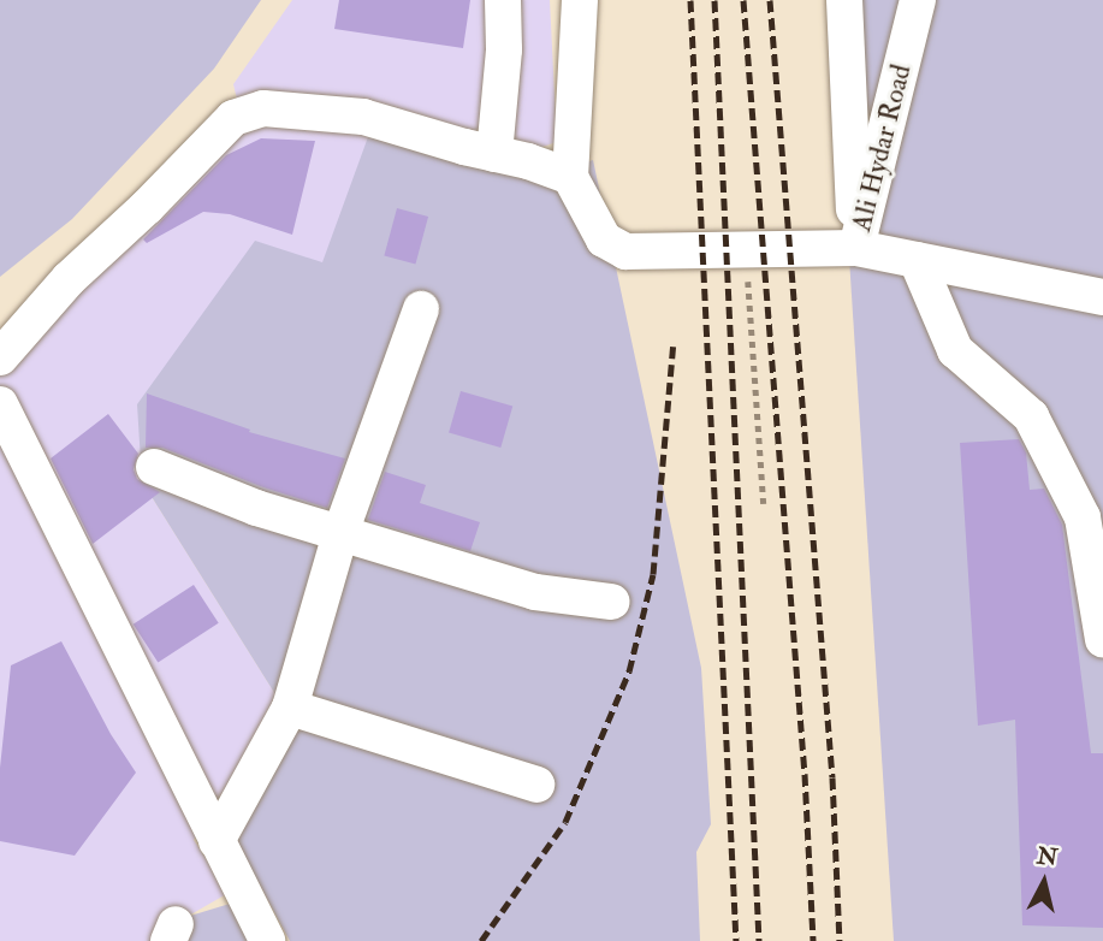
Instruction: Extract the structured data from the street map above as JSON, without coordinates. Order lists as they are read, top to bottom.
{
  "streets": {
    "street": ["Ali Hydar Road"]
  },
  "north": "top"
}
